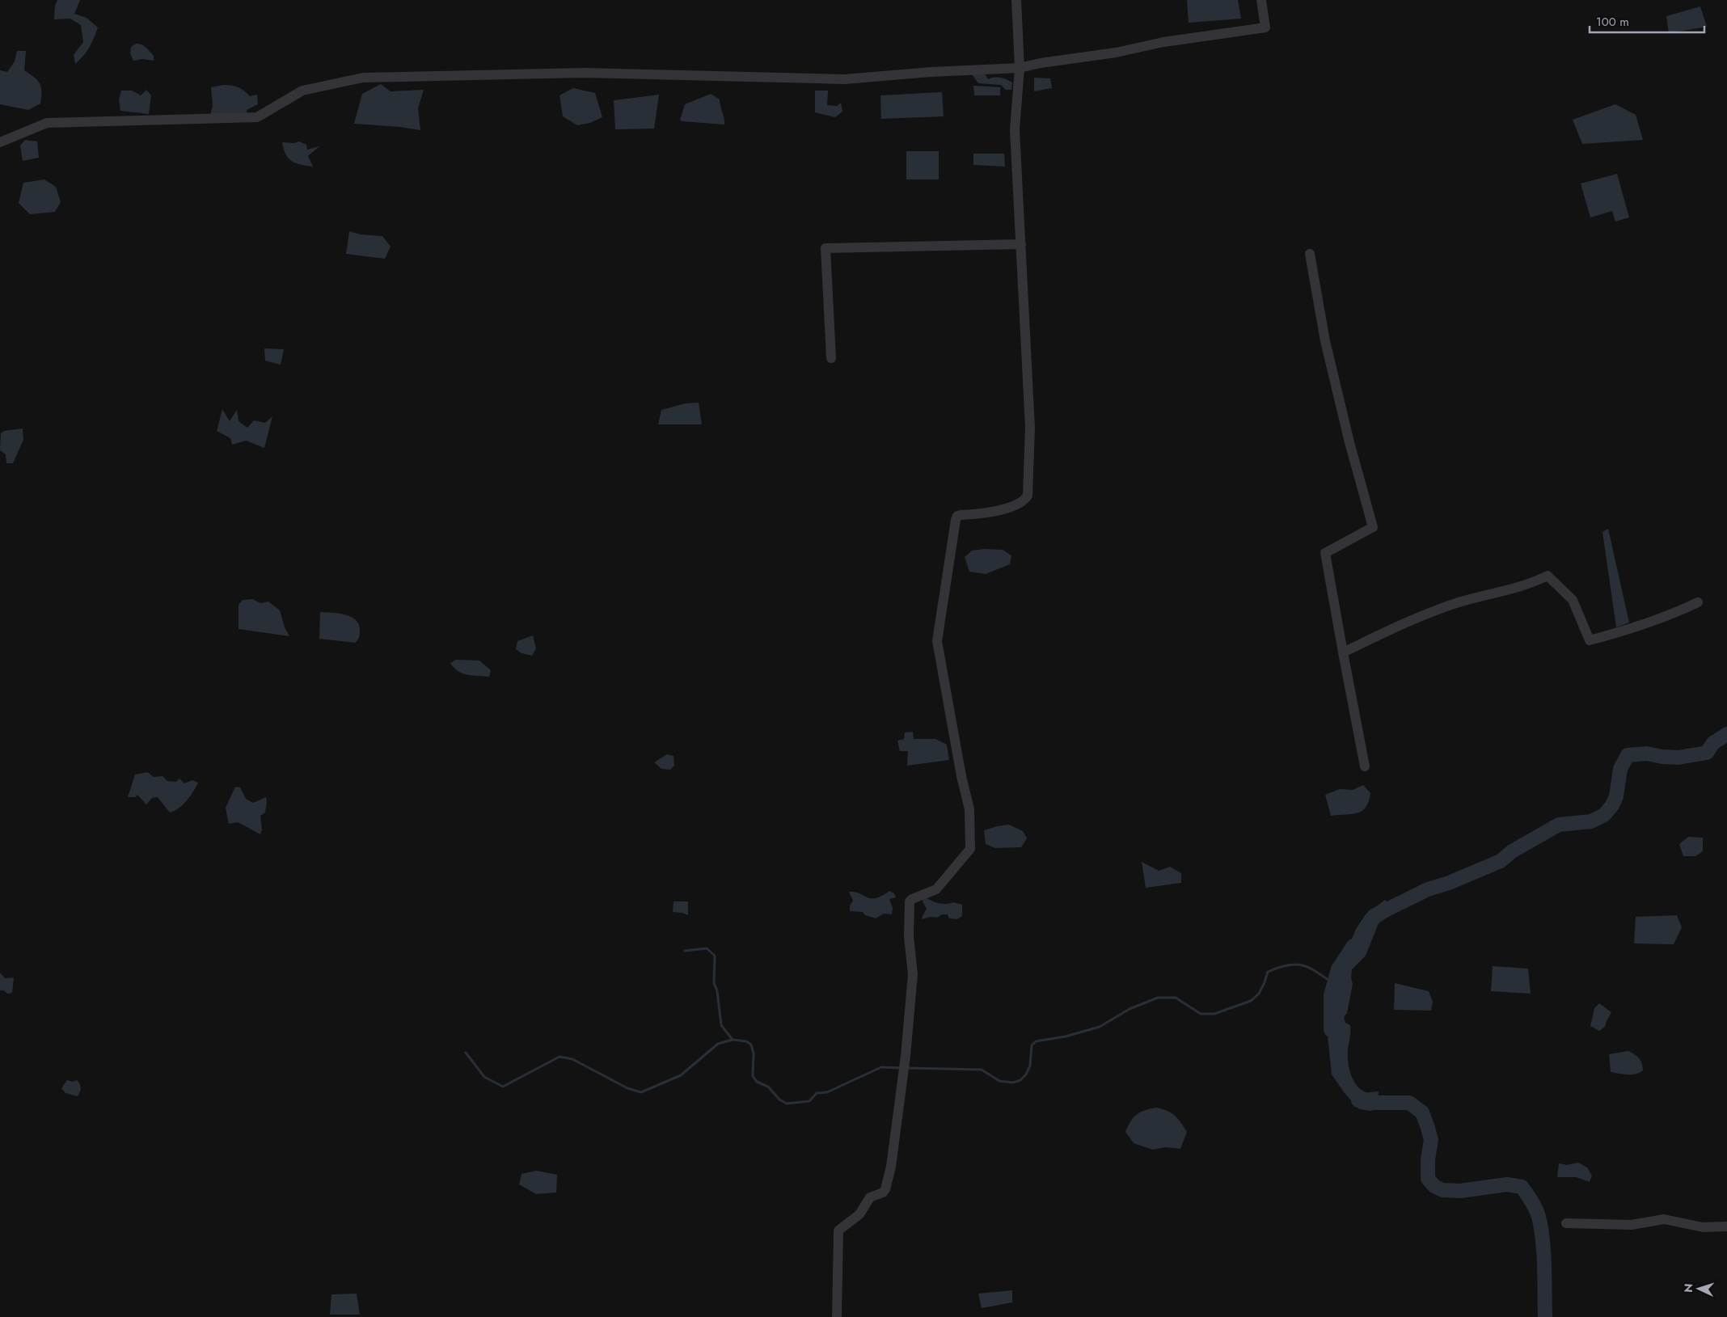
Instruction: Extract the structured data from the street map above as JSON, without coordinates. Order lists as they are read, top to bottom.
{
  "scale_bar": "100 m",
  "north": "left"
}
